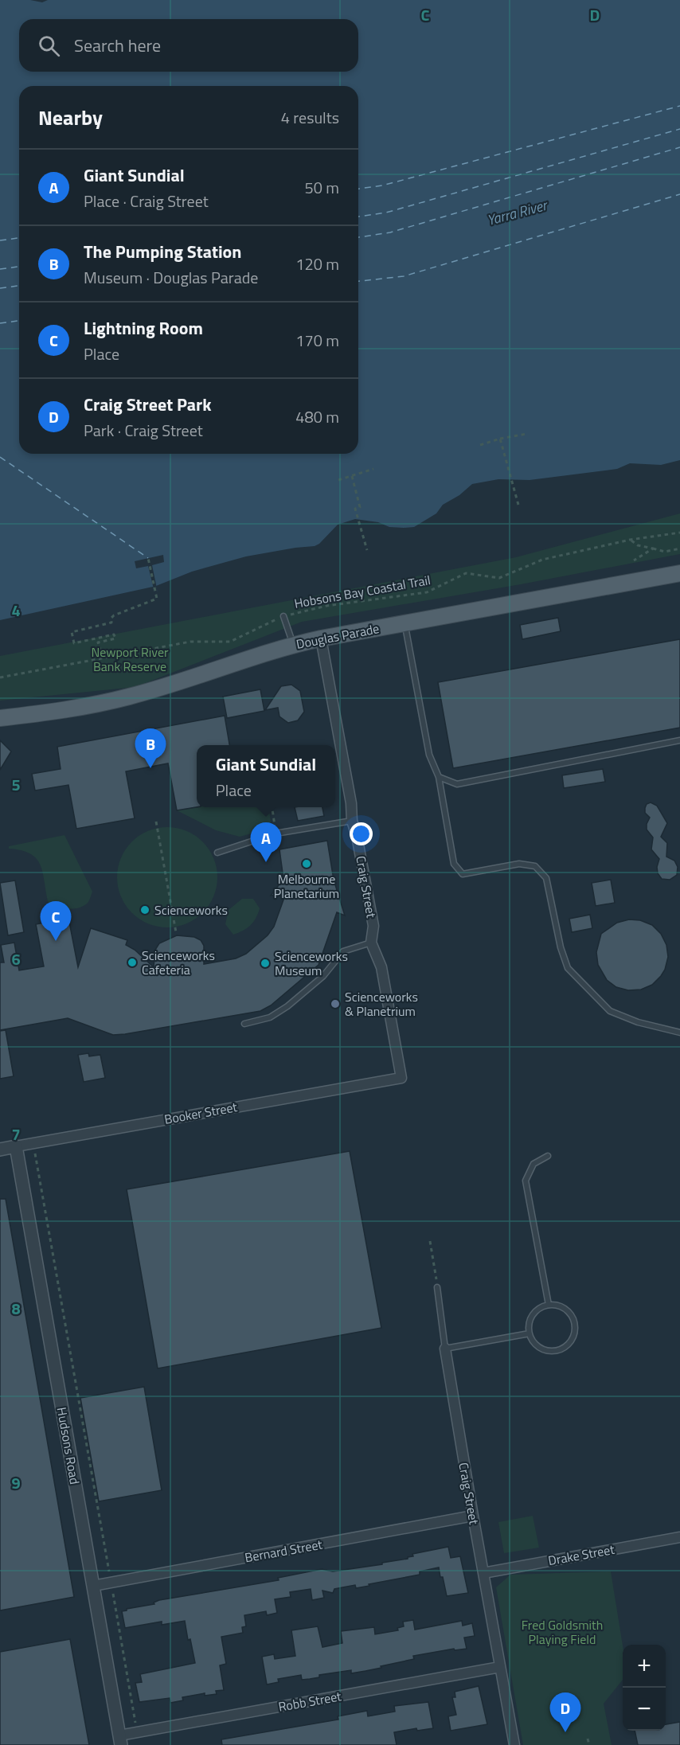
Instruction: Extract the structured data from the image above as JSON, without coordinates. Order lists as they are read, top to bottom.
{
  "streets": {
    "main road": ["Douglas Parade"],
    "street": [
      "Craig Street",
      "Booker Street",
      "Hudsons Road",
      "Bernard Street",
      "Drake Street",
      "Robb Street"
    ],
    "path": ["Hobsons Bay Coastal Trail"]
  },
  "crossings": [
    ["Douglas Parade", "Craig Street"],
    ["Craig Street", "Booker Street"],
    ["Craig Street", "Bernard Street"],
    ["Craig Street", "Drake Street"],
    ["Craig Street", "Robb Street"],
    ["Booker Street", "Hudsons Road"],
    ["Hudsons Road", "Bernard Street"],
    ["Hudsons Road", "Robb Street"]
  ],
  "water": ["Yarra River"],
  "parks": ["Newport River Bank Reserve", "Fred Goldsmith Playing Field"],
  "places": [
    "Melbourne Planetarium",
    "Scienceworks",
    "Scienceworks Cafeteria",
    "Scienceworks Museum",
    "Scienceworks & Planetrium"
  ],
  "page": {
    "search": "Search here",
    "heading": ["Nearby", "4 results"],
    "list": [
      {
        "mark": "A",
        "name": "Giant Sundial",
        "note": "Place · Craig Street",
        "value": "50 m"
      },
      {
        "mark": "B",
        "name": "The Pumping Station",
        "note": "Museum · Douglas Parade",
        "value": "120 m"
      },
      {
        "mark": "C",
        "name": "Lightning Room",
        "note": "Place",
        "value": "170 m"
      },
      {
        "mark": "D",
        "name": "Craig Street Park",
        "note": "Park · Craig Street",
        "value": "480 m"
      }
    ],
    "pins": [
      "B",
      "A",
      "C",
      "D"
    ],
    "popup": ["Giant Sundial", "Place"],
    "map_buttons": ["+", "−"]
  },
  "grid": {
    "columns": ["C", "D"],
    "rows": [
      "4",
      "5",
      "6",
      "7",
      "8",
      "9"
    ]
  }
}
